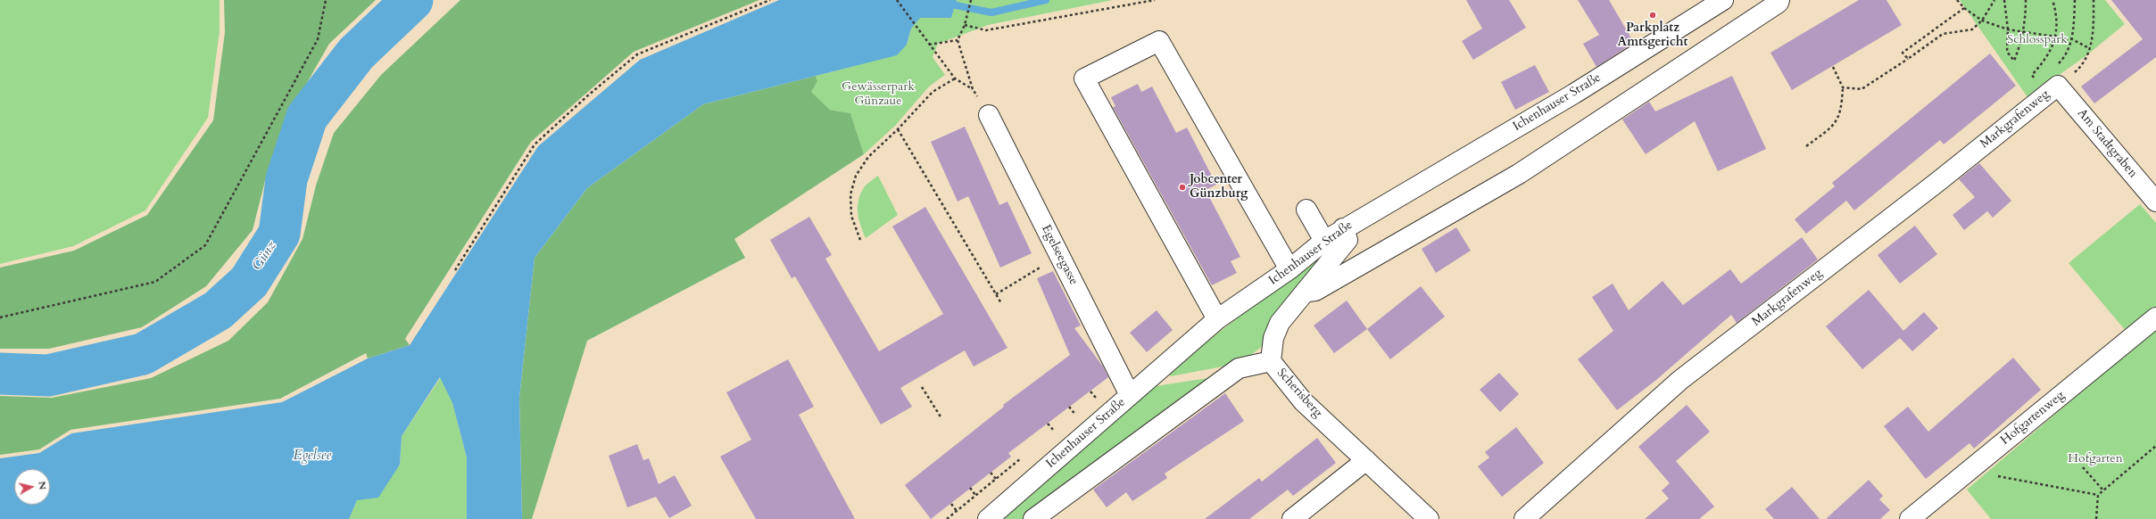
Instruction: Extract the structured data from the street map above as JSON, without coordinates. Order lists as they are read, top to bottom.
{
  "streets": {
    "street": [
      "Ichenhauser Straße",
      "Markgrafenweg",
      "Am Stadtgraben",
      "Egelseegasse",
      "Scherisberg",
      "Hofgartenweg"
    ]
  },
  "crossings": [
    ["Ichenhauser Straße", "Egelseegasse"],
    ["Ichenhauser Straße", "Scherisberg"],
    ["Markgrafenweg", "Am Stadtgraben"]
  ],
  "water": ["Günz", "Egelsee"],
  "parks": ["Schlosspark", "Gewässerpark Günzaue", "Hofgarten"],
  "places": ["Parkplatz Amtsgericht", "Jobcenter Günzburg"],
  "north": "right"
}
